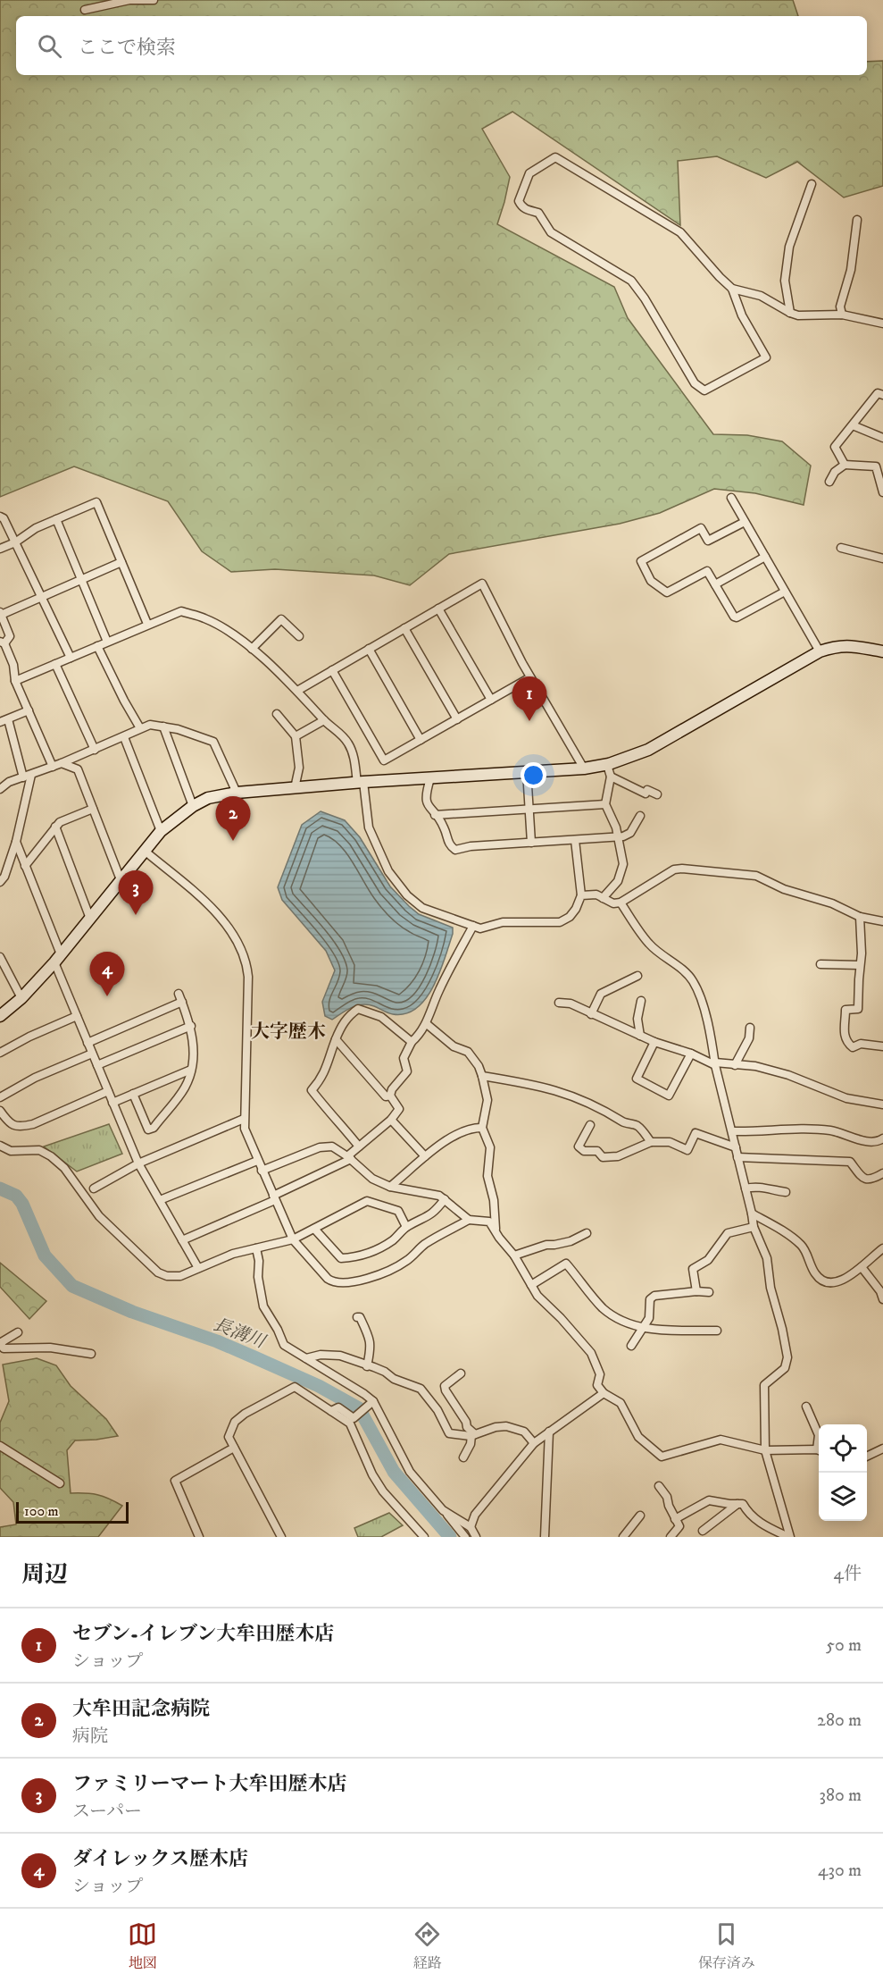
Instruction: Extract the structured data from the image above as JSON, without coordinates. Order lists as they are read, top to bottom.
{
  "districts": ["大字歴木"],
  "water": ["長溝川"],
  "scale_bar": "100 m",
  "page": {
    "search": "ここで検索",
    "pins": [
      "1",
      "2",
      "3",
      "4"
    ],
    "scale": "100 m",
    "heading": ["周辺", "4件"],
    "list": [
      {
        "mark": "1",
        "name": "セブン-イレブン大牟田歴木店",
        "note": "ショップ",
        "value": "50 m"
      },
      {
        "mark": "2",
        "name": "大牟田記念病院",
        "note": "病院",
        "value": "280 m"
      },
      {
        "mark": "3",
        "name": "ファミリーマート大牟田歴木店",
        "note": "スーパー",
        "value": "380 m"
      },
      {
        "mark": "4",
        "name": "ダイレックス歴木店",
        "note": "ショップ",
        "value": "430 m"
      }
    ],
    "nav": ["地図", "経路", "保存済み"]
  }
}
